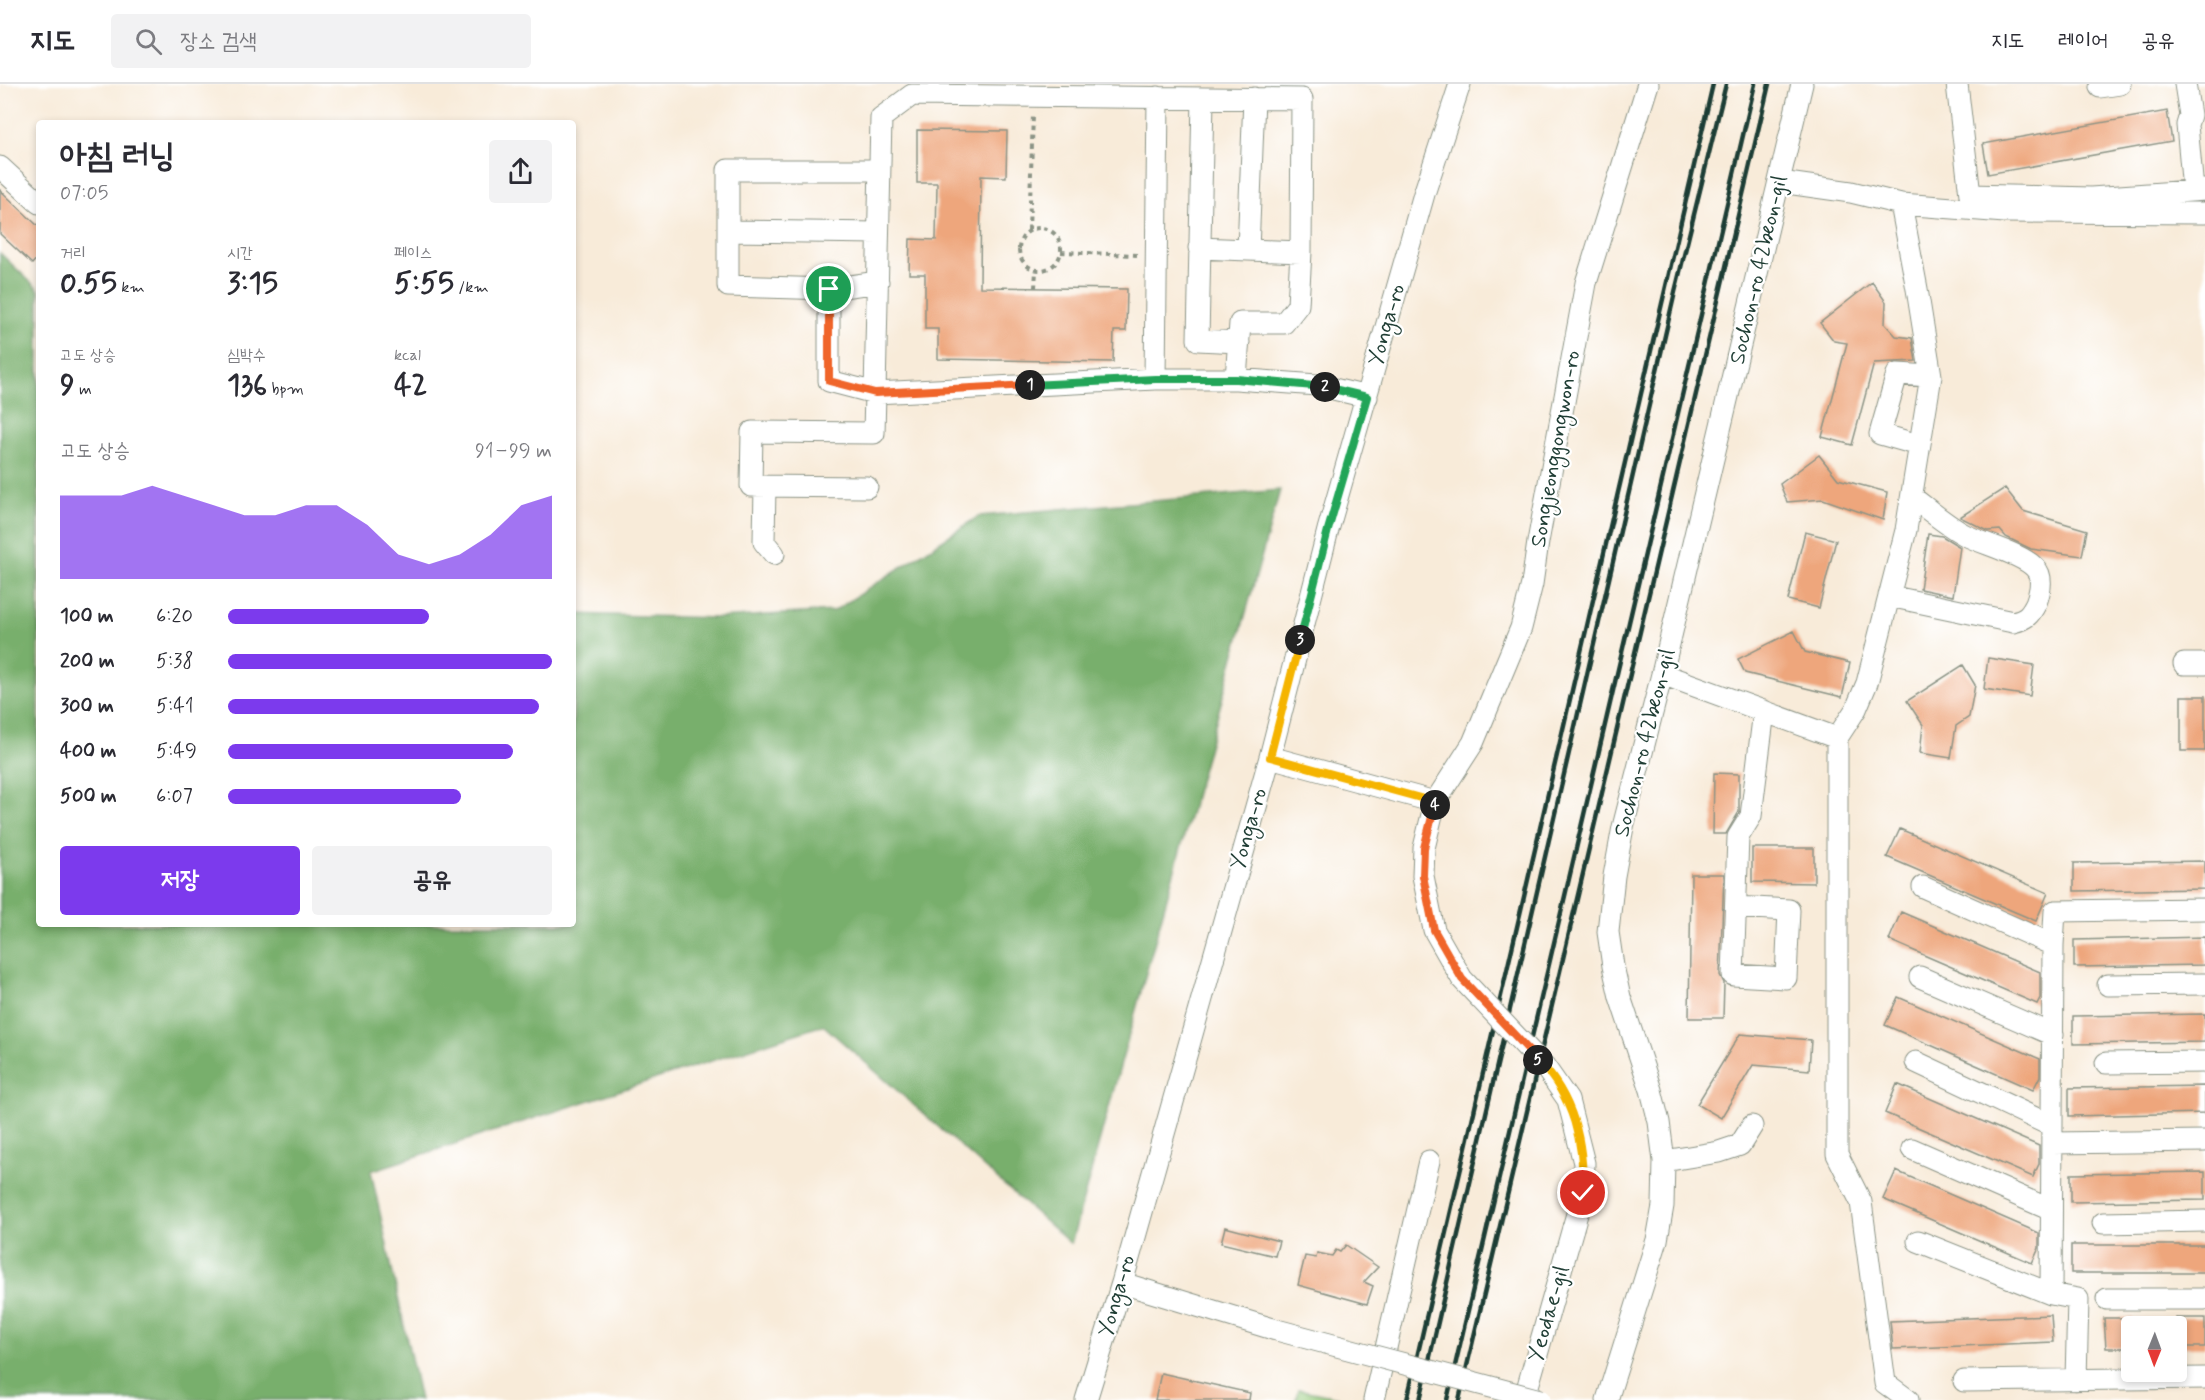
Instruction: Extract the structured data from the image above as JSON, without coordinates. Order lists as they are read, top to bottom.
{
  "streets": {
    "street": [
      "Sochon-ro 42beon-gil",
      "Yonga-ro",
      "Songjeonggongwon-ro",
      "Yeodae-gil"
    ]
  },
  "crossings": [
    ["Songjeonggongwon-ro", "Yeodae-gil"]
  ],
  "north": "bottom",
  "page": {
    "header": "지도",
    "search": "장소 검색",
    "nav": ["지도", "레이어", "공유"],
    "heading": ["아침 러닝", "07:05"],
    "stats": [
      ["거리", "0.55 km"],
      ["시간", "3:15"],
      ["페이스", "5:55 /km"],
      ["고도 상승", "9 m"],
      ["심박수", "136 bpm"],
      ["kcal", "42"]
    ],
    "pins": [
      "1",
      "2",
      "3",
      "4",
      "5"
    ],
    "chart": ["고도 상승", "91–99 m"],
    "list": [
      {
        "name": "100 m",
        "note": "6:20"
      },
      {
        "name": "200 m",
        "note": "5:38"
      },
      {
        "name": "300 m",
        "note": "5:41"
      },
      {
        "name": "400 m",
        "note": "5:49"
      },
      {
        "name": "500 m",
        "note": "6:07"
      }
    ],
    "buttons": ["저장", "공유"]
  }
}
